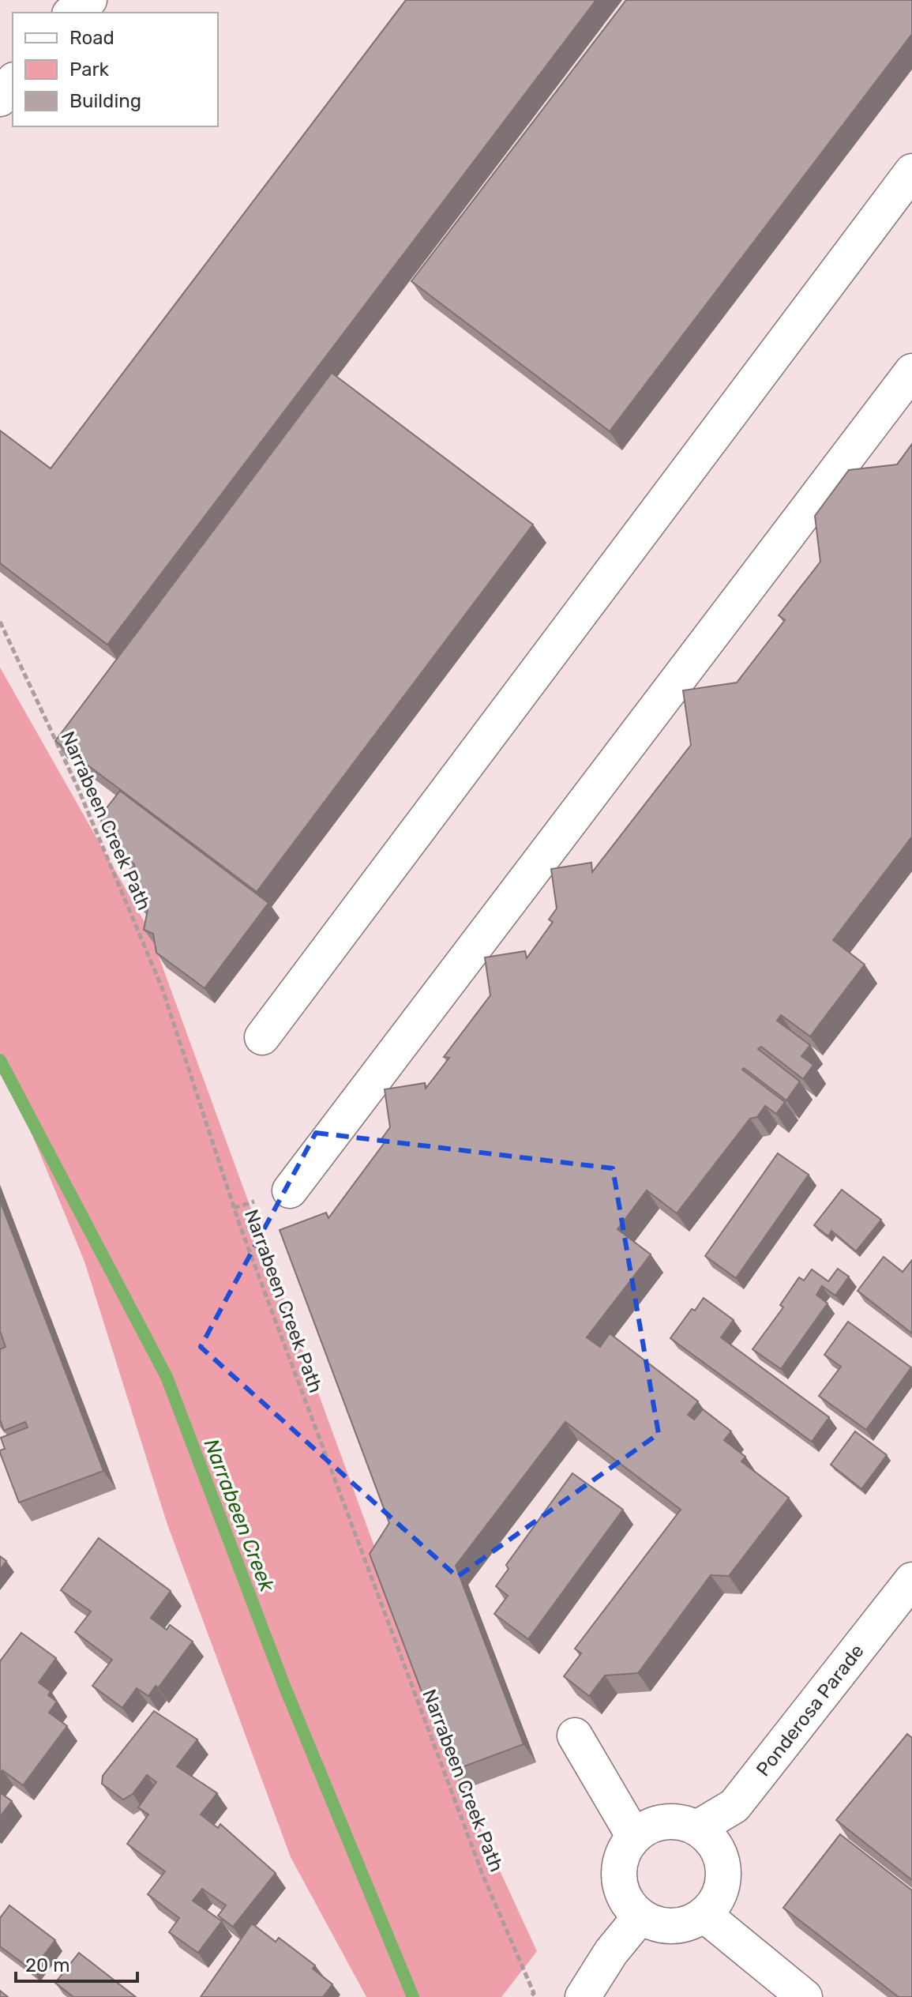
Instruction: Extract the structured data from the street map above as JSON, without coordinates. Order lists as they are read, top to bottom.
{
  "streets": {
    "street": ["Ponderosa Parade"],
    "path": ["Narrabeen Creek Path"]
  },
  "water": ["Narrabeen Creek"],
  "legend": ["Road", "Park", "Building"],
  "scale_bar": "20 m"
}
